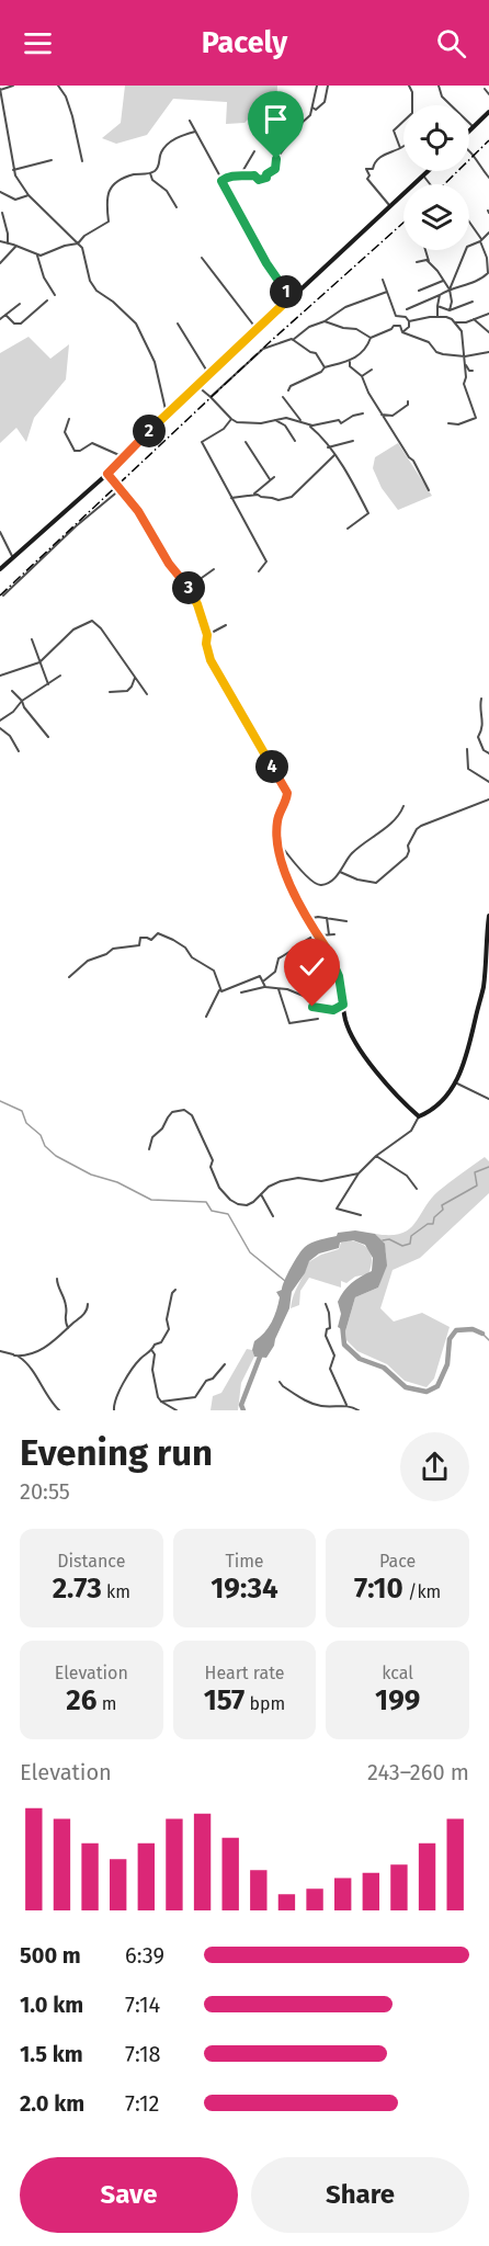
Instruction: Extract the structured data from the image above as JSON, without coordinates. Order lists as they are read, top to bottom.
{
  "page": {
    "header": "Pacely",
    "pins": [
      "1",
      "2",
      "3",
      "4"
    ],
    "heading": ["Evening run", "20:55"],
    "stats": [
      ["Distance", "2.73 km"],
      ["Time", "19:34"],
      ["Pace", "7:10 /km"],
      ["Elevation", "26 m"],
      ["Heart rate", "157 bpm"],
      ["kcal", "199"]
    ],
    "chart": ["Elevation", "243–260 m"],
    "list": [
      {
        "name": "500 m",
        "note": "6:39"
      },
      {
        "name": "1.0 km",
        "note": "7:14"
      },
      {
        "name": "1.5 km",
        "note": "7:18"
      },
      {
        "name": "2.0 km",
        "note": "7:12"
      }
    ],
    "buttons": ["Save", "Share"]
  }
}
